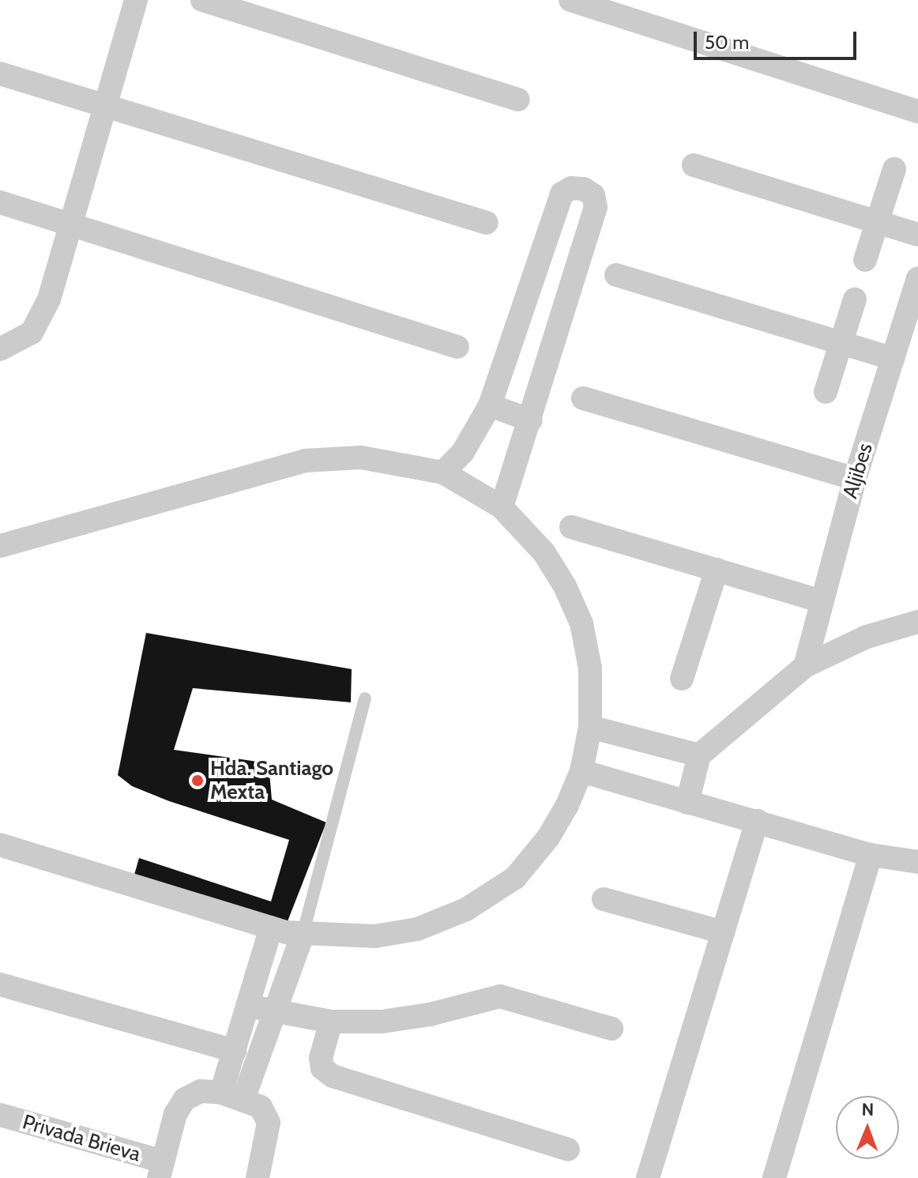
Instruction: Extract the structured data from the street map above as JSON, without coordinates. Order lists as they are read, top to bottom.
{
  "streets": {
    "street": ["Aljibes", "Privada Brieva"]
  },
  "places": ["Hda. Santiago Mexta"],
  "scale_bar": "50 m",
  "north": "top"
}
